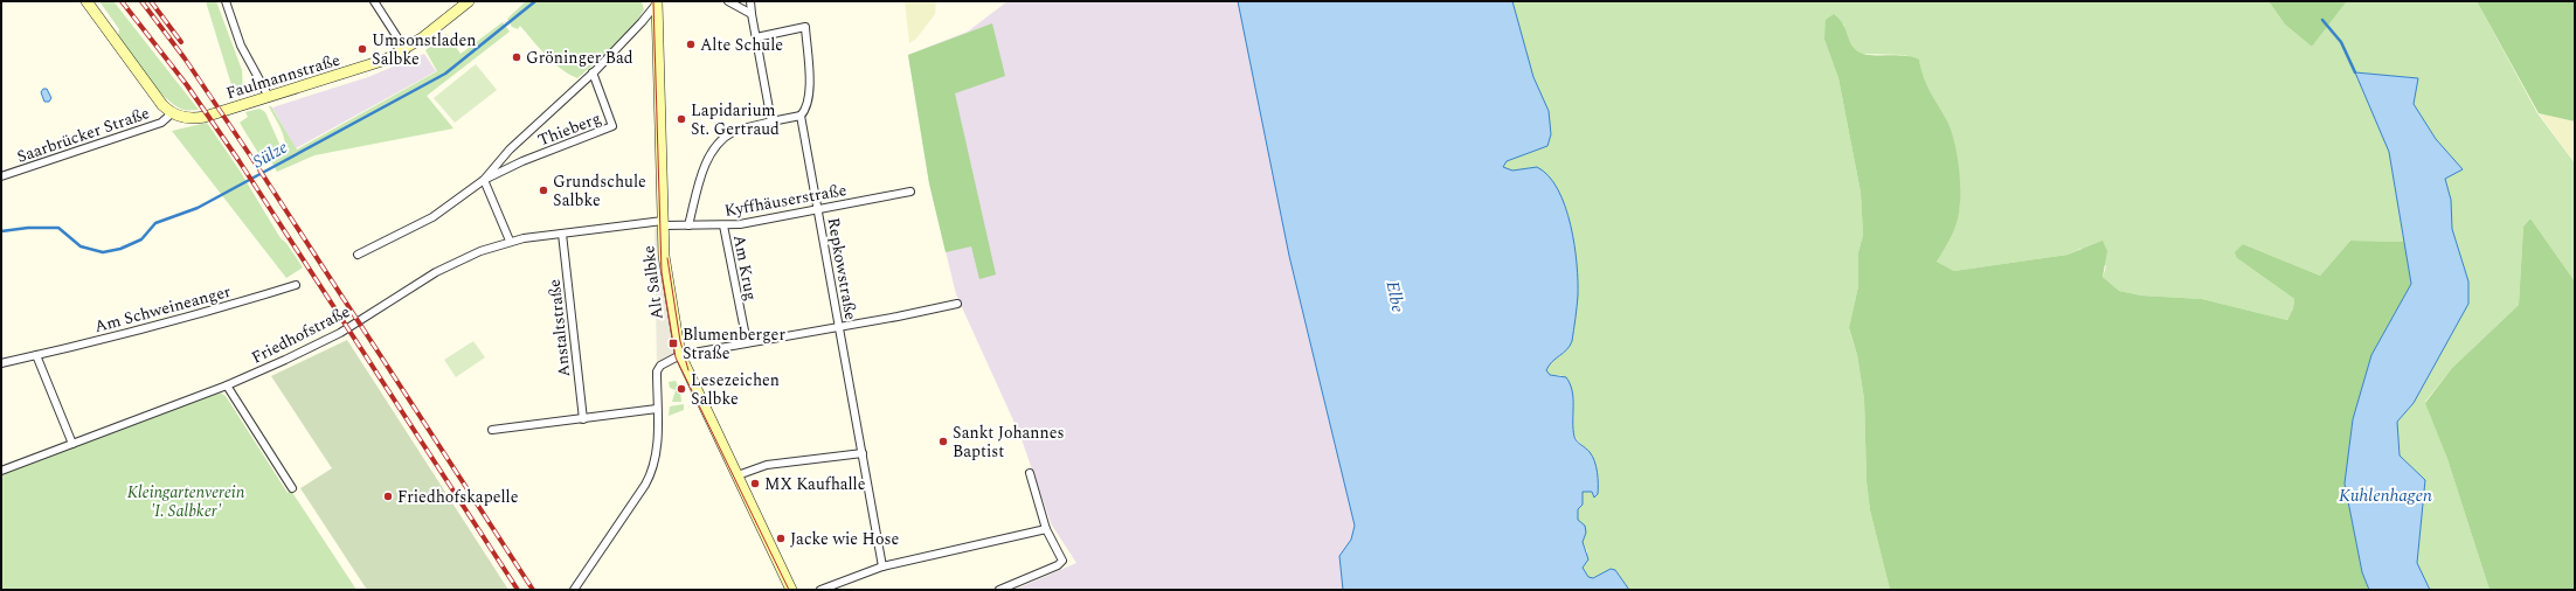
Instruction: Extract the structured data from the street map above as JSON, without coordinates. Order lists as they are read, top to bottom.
{
  "streets": {
    "main road": ["Faulmannstraße", "Alt Salbke"],
    "street": [
      "Thieberg",
      "Saarbrücker Straße",
      "Kyffhäuserstraße",
      "Am Krug",
      "Repkowstraße",
      "Am Schweineanger",
      "Anstaltstraße",
      "Friedhofstraße"
    ]
  },
  "crossings": [
    ["Faulmannstraße", "Saarbrücker Straße"],
    ["Kyffhäuserstraße", "Am Krug"],
    ["Kyffhäuserstraße", "Repkowstraße"],
    ["Kyffhäuserstraße", "Alt Salbke"],
    ["Kyffhäuserstraße", "Friedhofstraße"],
    ["Alt Salbke", "Friedhofstraße"],
    ["Anstaltstraße", "Friedhofstraße"]
  ],
  "water": ["Sülze", "Elbe", "Kuhlenhagen"],
  "parks": ["Kleingartenverein 'I. Salbker'"],
  "places": {
    "other": [
      "Alte Schule",
      "Umsonstladen Salbke",
      "Gröninger Bad",
      "Lapidarium St. Gertraud",
      "Grundschule Salbke",
      "Lesezeichen Salbke",
      "Sankt Johannes Baptist",
      "MX Kaufhalle",
      "Friedhofskapelle",
      "Jacke wie Hose"
    ],
    "transit": ["Blumenberger Straße"]
  }
}
